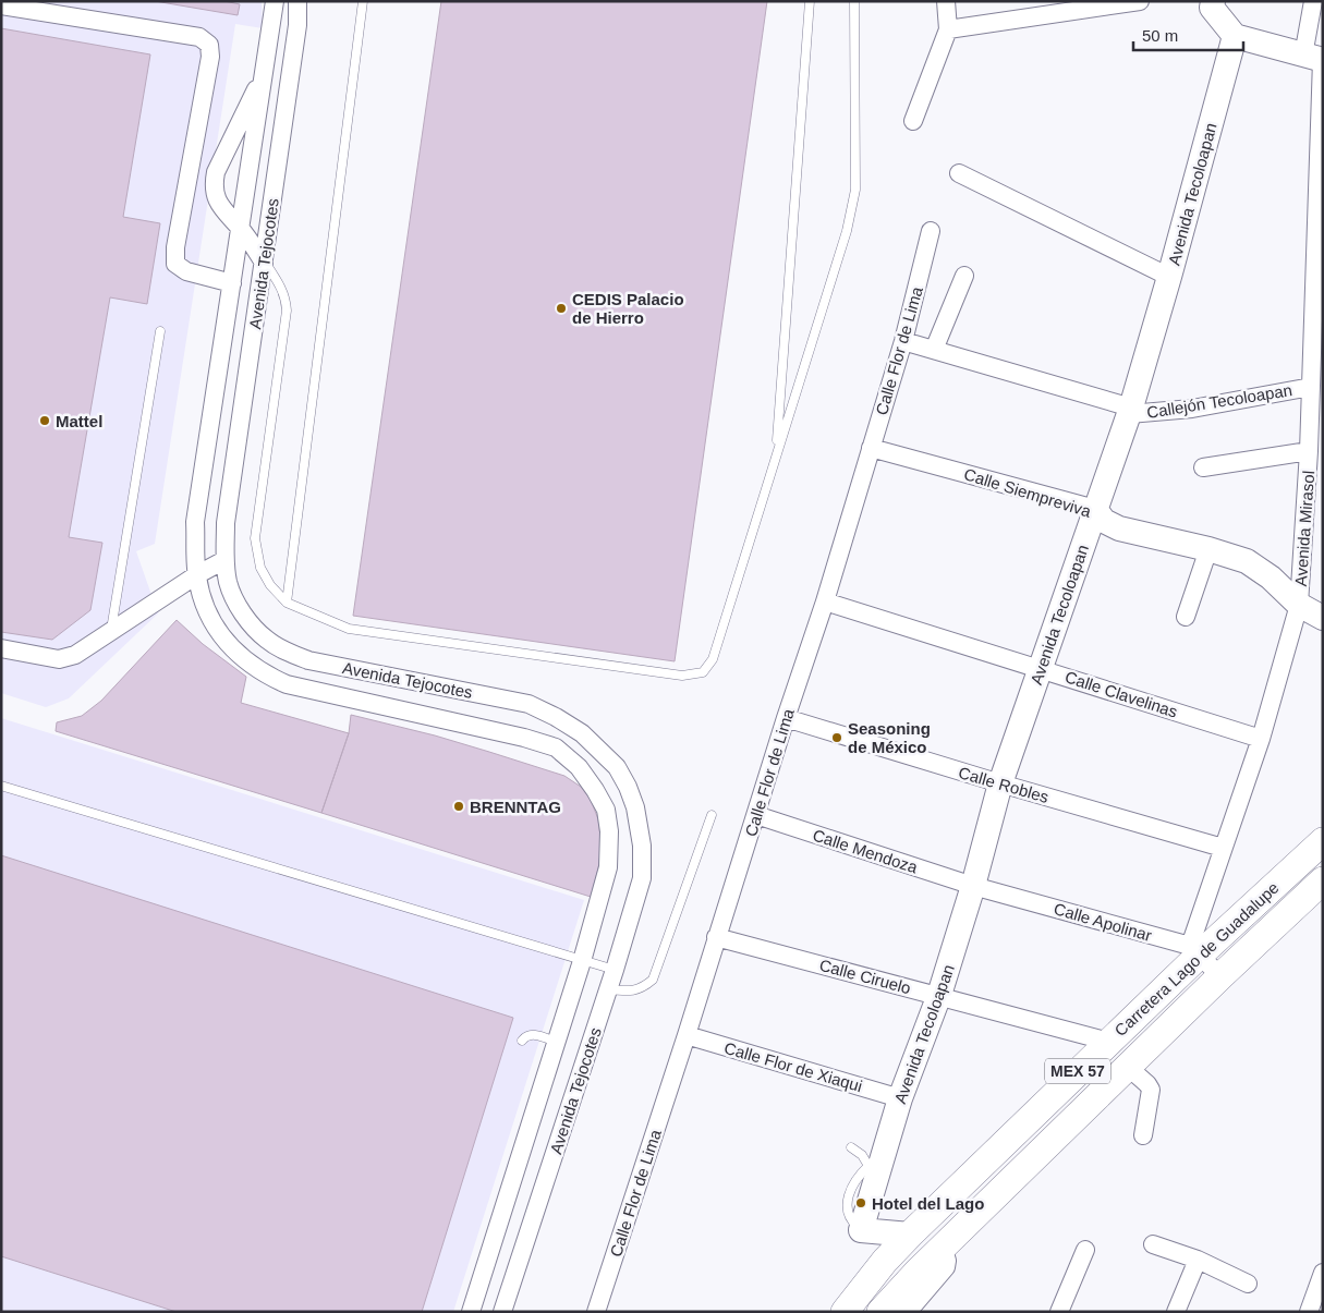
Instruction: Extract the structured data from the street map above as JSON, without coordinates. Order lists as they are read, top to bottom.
{
  "streets": {
    "main road": ["Carretera Lago de Guadalupe", "MEX 57"],
    "street": [
      "Avenida Tecoloapan",
      "Avenida Tejocotes",
      "Calle Flor de Lima",
      "Callejón Tecoloapan",
      "Calle Siempreviva",
      "Avenida Mirasol",
      "Calle Clavelinas",
      "Calle Robles",
      "Calle Mendoza",
      "Calle Apolinar",
      "Calle Ciruelo",
      "Calle Flor de Xiaqui"
    ]
  },
  "crossings": [
    ["Avenida Tecoloapan", "Callejón Tecoloapan"],
    ["Avenida Tecoloapan", "Calle Siempreviva"],
    ["Avenida Tecoloapan", "Calle Clavelinas"],
    ["Avenida Tecoloapan", "Calle Robles"],
    ["Avenida Tecoloapan", "Calle Mendoza"],
    ["Avenida Tecoloapan", "Calle Apolinar"],
    ["Avenida Tecoloapan", "Calle Ciruelo"],
    ["Avenida Tecoloapan", "Calle Flor de Xiaqui"],
    ["Calle Flor de Lima", "Calle Siempreviva"],
    ["Calle Flor de Lima", "Calle Clavelinas"],
    ["Calle Flor de Lima", "Calle Robles"],
    ["Calle Flor de Lima", "Calle Mendoza"],
    ["Calle Flor de Lima", "Calle Ciruelo"],
    ["Calle Flor de Lima", "Calle Flor de Xiaqui"],
    ["Callejón Tecoloapan", "Avenida Mirasol"],
    ["Calle Siempreviva", "Avenida Mirasol"],
    ["Avenida Mirasol", "Calle Clavelinas"],
    ["Avenida Mirasol", "Calle Robles"],
    ["Avenida Mirasol", "Calle Apolinar"],
    ["Avenida Mirasol", "Carretera Lago de Guadalupe"],
    ["Calle Mendoza", "Calle Apolinar"],
    ["Calle Apolinar", "Carretera Lago de Guadalupe"],
    ["Carretera Lago de Guadalupe", "Calle Ciruelo"]
  ],
  "places": [
    "CEDIS Palacio de Hierro",
    "Mattel",
    "Seasoning de México",
    "BRENNTAG",
    "Hotel del Lago"
  ],
  "scale_bar": "50 m"
}
